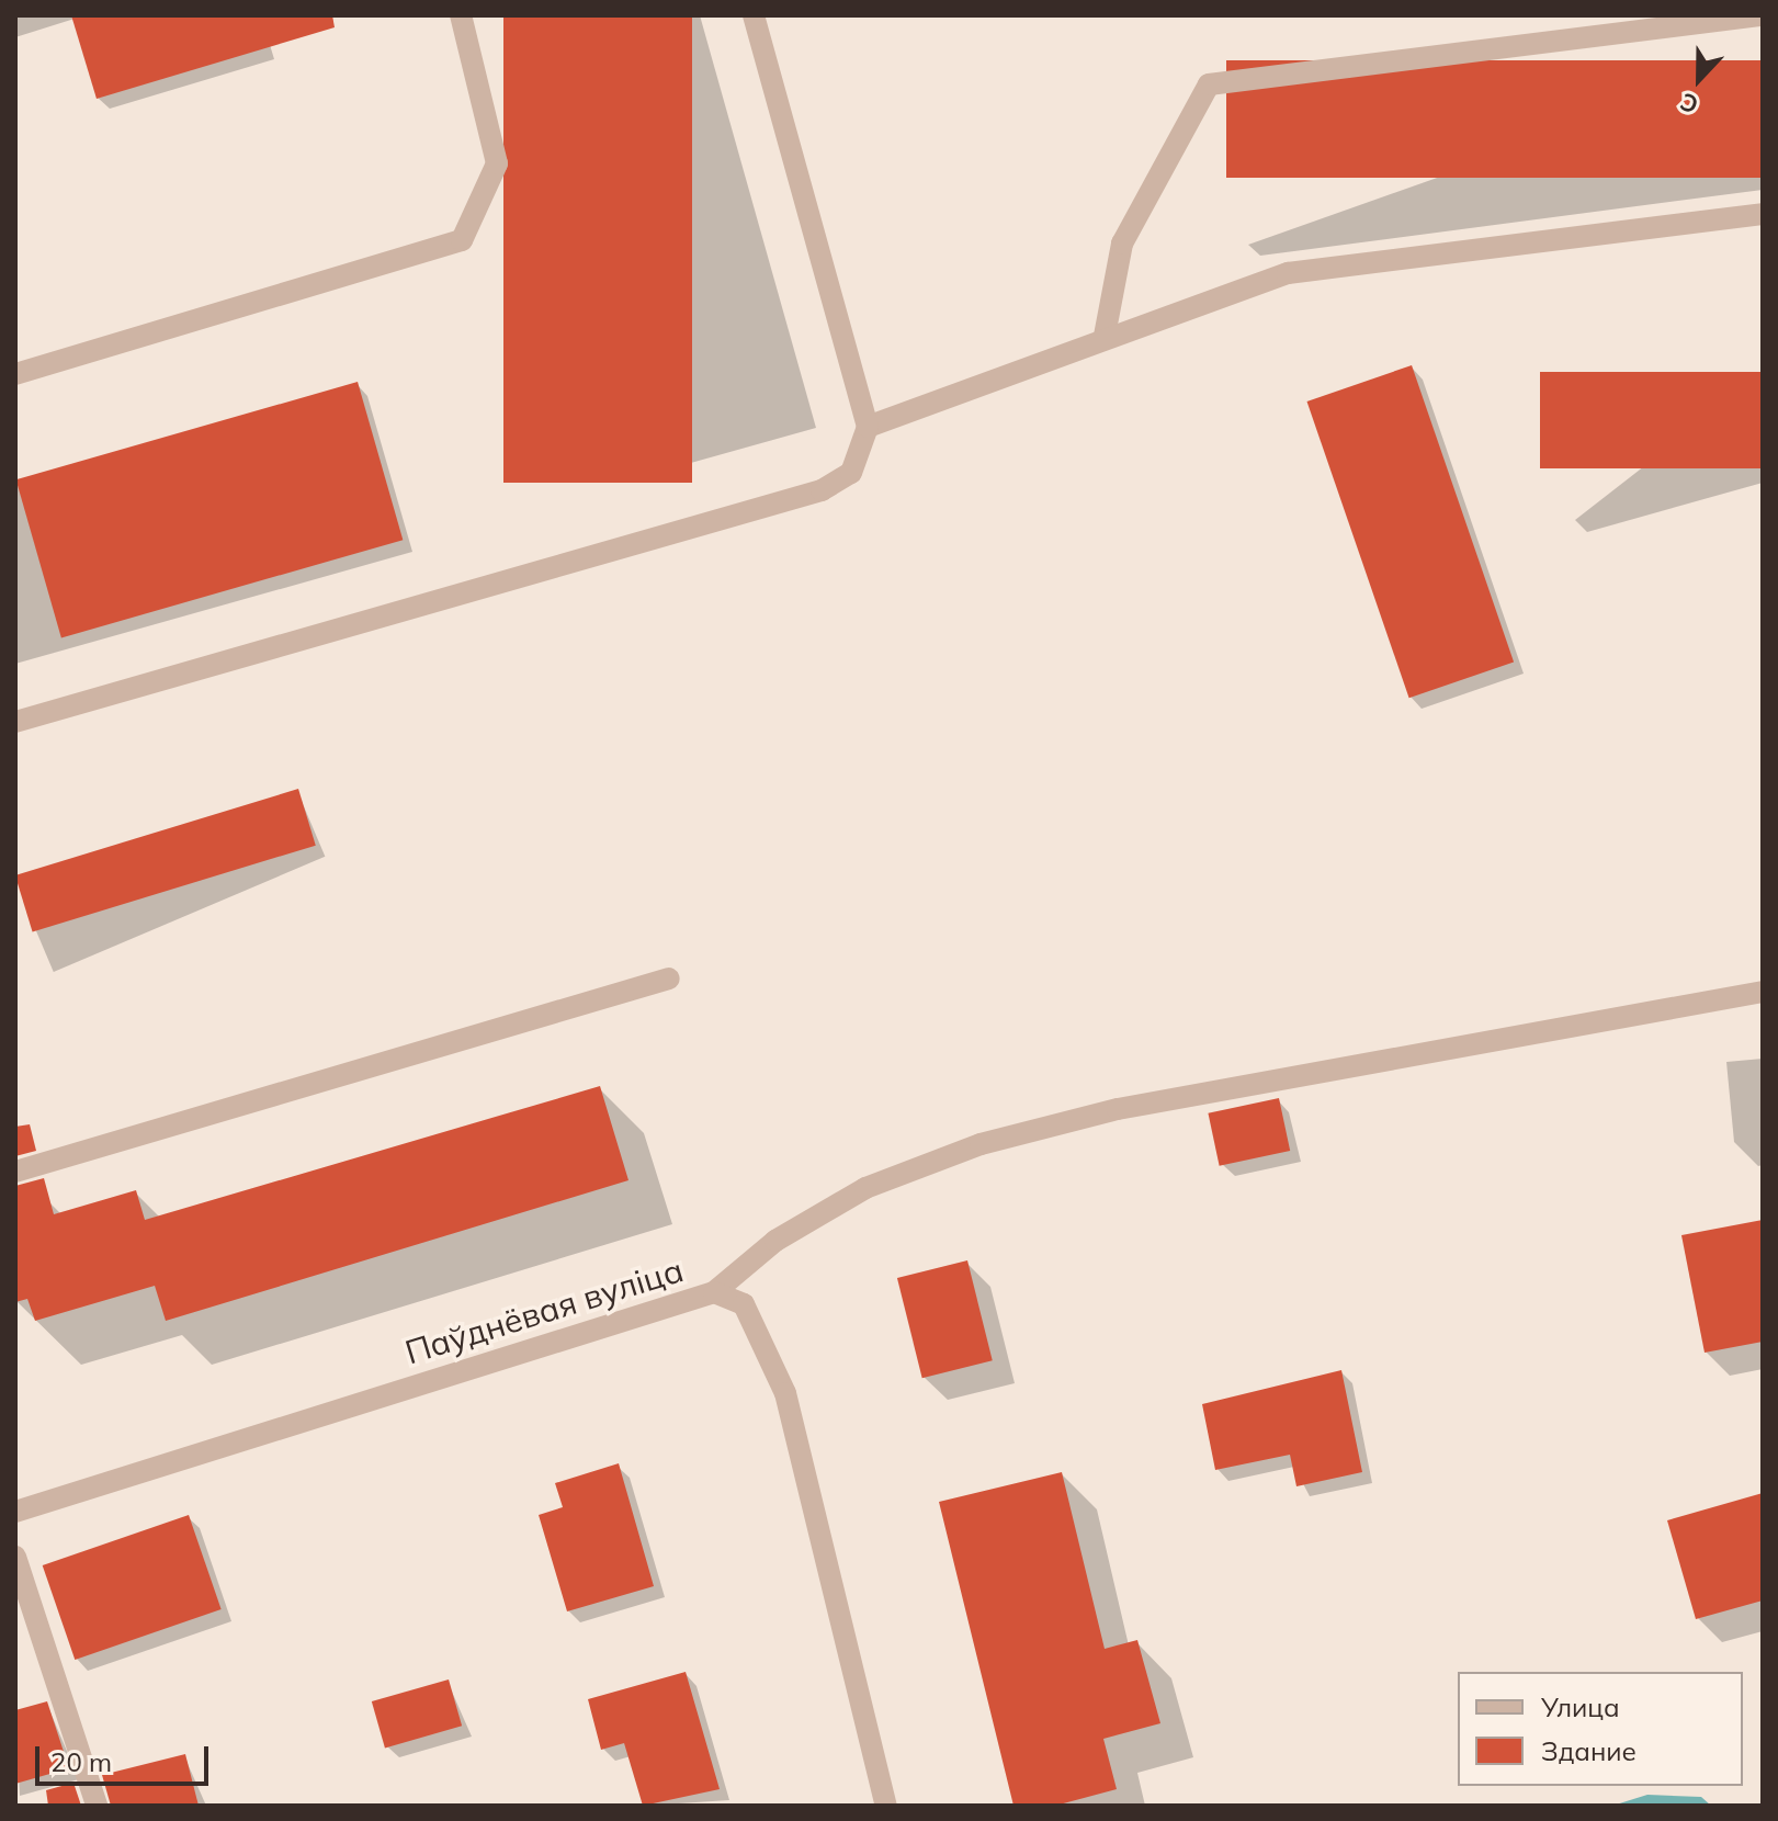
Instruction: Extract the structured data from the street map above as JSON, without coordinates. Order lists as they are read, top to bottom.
{
  "streets": {
    "street": ["Паўднёвая вуліца"]
  },
  "legend": ["Улица", "Здание"],
  "scale_bar": "20 m",
  "north": "bottom"
}
